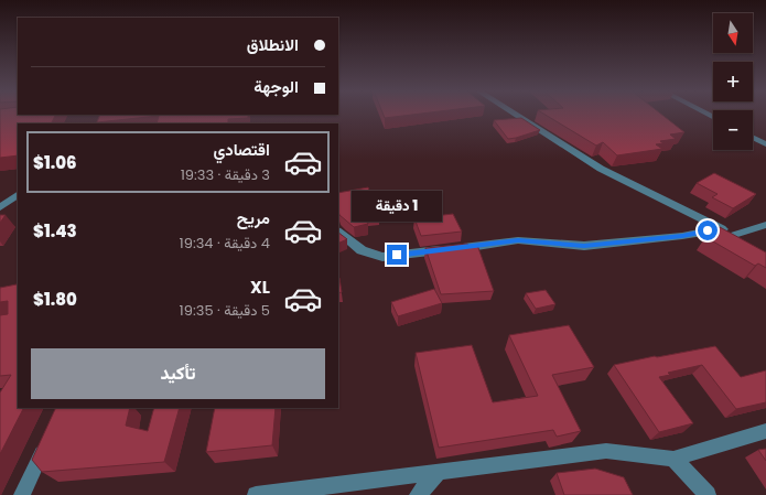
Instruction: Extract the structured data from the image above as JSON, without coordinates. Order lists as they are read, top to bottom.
{
  "north": "bottom",
  "page": {
    "map_buttons": ["+", "−"],
    "banner": ["الانطلاق", "الوجهة"],
    "list": [
      {
        "name": "اقتصادي",
        "note": "3 دقيقة · 19:33",
        "value": "$1.06"
      },
      {
        "name": "مريح",
        "note": "4 دقيقة · 19:34",
        "value": "$1.43"
      },
      {
        "name": "XL",
        "note": "5 دقيقة · 19:35",
        "value": "$1.80"
      }
    ],
    "bubble": "1 دقيقة",
    "buttons": "تأكيد"
  }
}
